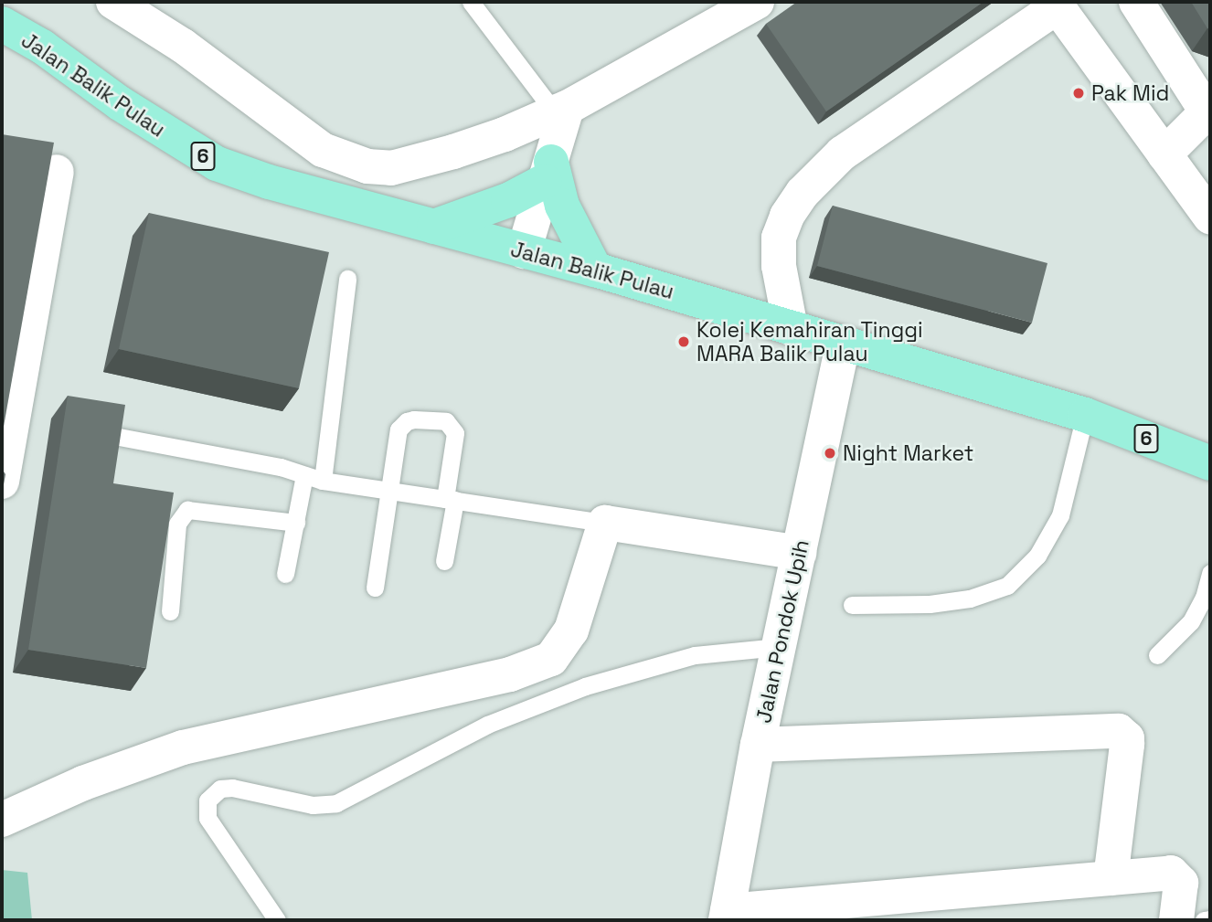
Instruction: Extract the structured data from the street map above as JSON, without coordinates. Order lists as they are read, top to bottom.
{
  "streets": {
    "main road": ["Jalan Balik Pulau", "6"],
    "street": ["Jalan Pondok Upih"]
  },
  "crossings": [
    ["Jalan Balik Pulau", "Jalan Pondok Upih"]
  ],
  "places": ["Pak Mid", "Kolej Kemahiran Tinggi MARA Balik Pulau", "Night Market"]
}
